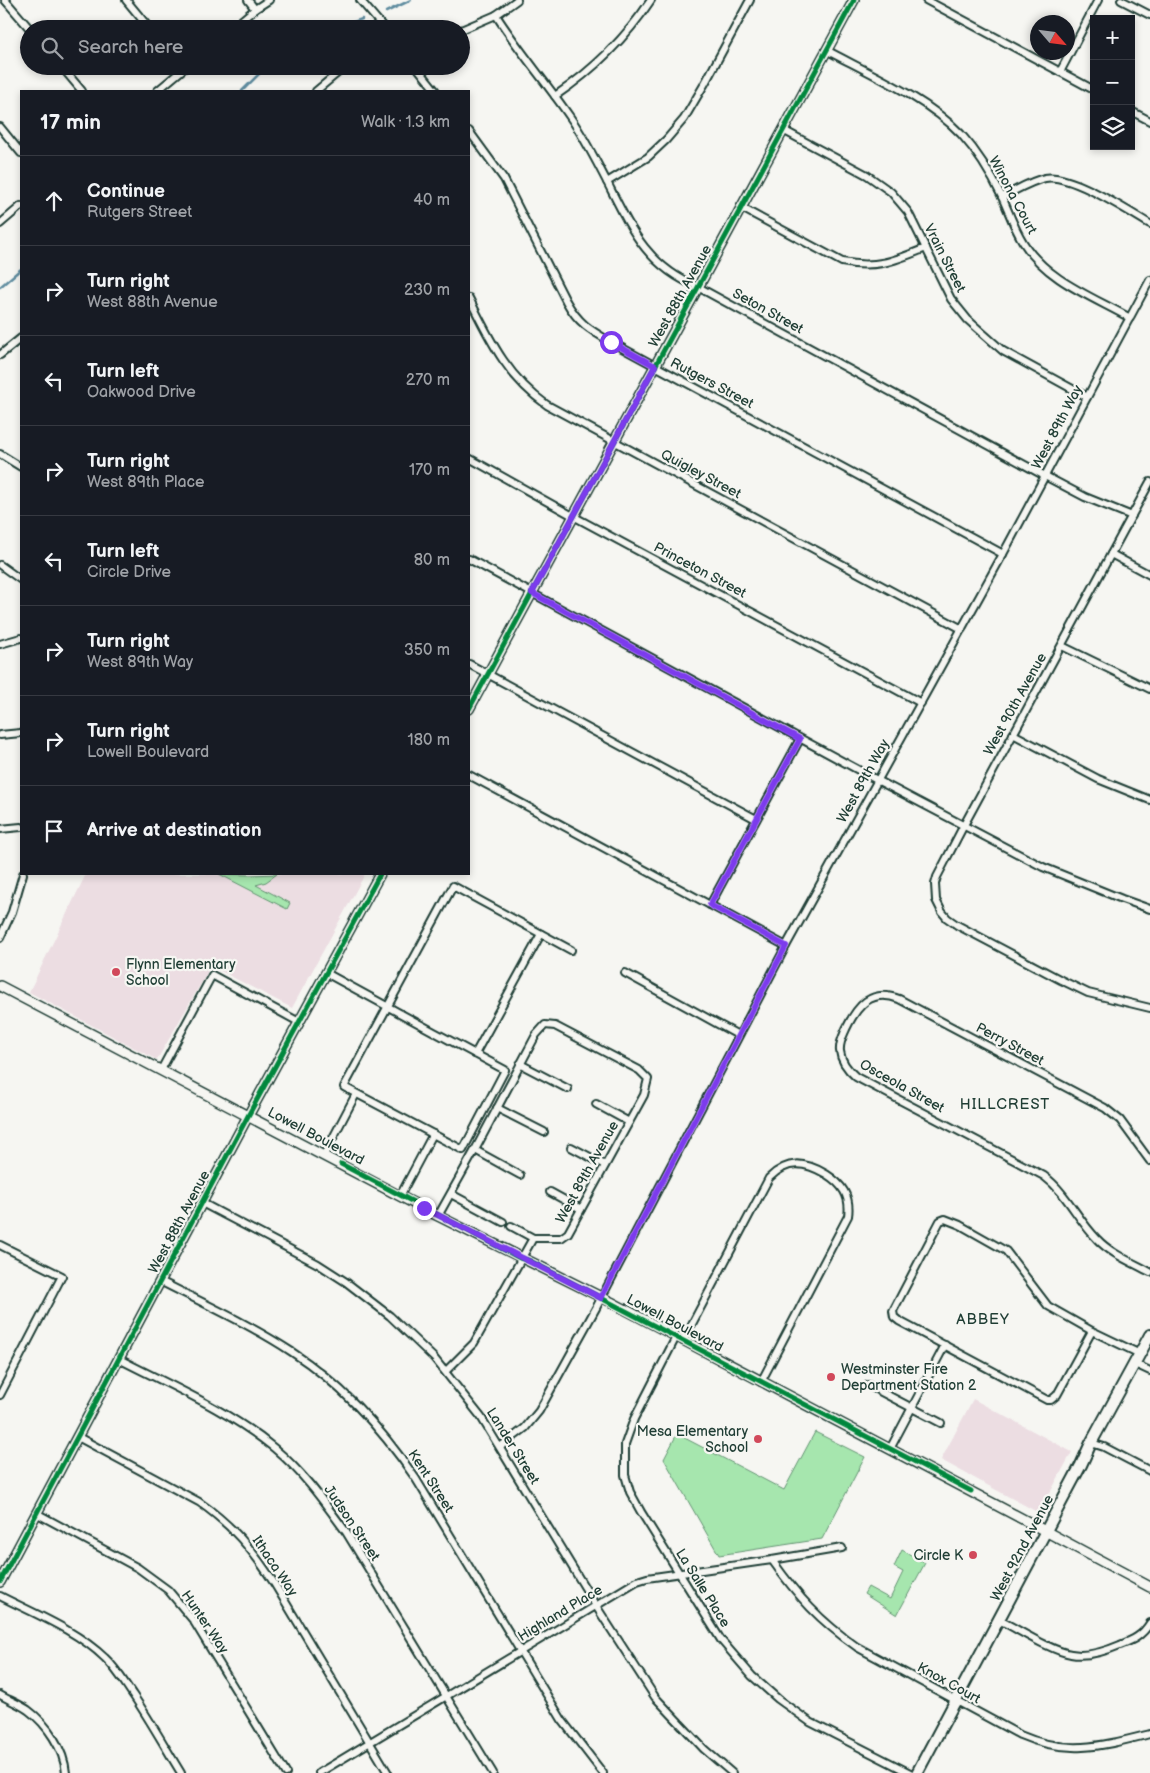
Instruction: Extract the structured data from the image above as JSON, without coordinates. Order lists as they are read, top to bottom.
{
  "streets": {
    "main road": ["West 92nd Avenue"],
    "street": [
      "Winona Court",
      "Vrain Street",
      "West 88th Avenue",
      "Seton Street",
      "Rutgers Street",
      "West 89th Way",
      "Quigley Street",
      "Princeton Street",
      "West 90th Avenue",
      "Perry Street",
      "Osceola Street",
      "Lowell Boulevard",
      "West 89th Avenue",
      "Lander Street",
      "Kent Street",
      "Judson Street",
      "Ithaca Way",
      "La Salle Place",
      "Highland Place",
      "Hunter Way",
      "Knox Court"
    ]
  },
  "crossings": [
    ["Winona Court", "West 88th Avenue"],
    ["Winona Court", "West 89th Way"],
    ["Vrain Street", "West 88th Avenue"],
    ["Vrain Street", "West 89th Way"],
    ["West 88th Avenue", "Seton Street"],
    ["West 88th Avenue", "Rutgers Street"],
    ["West 88th Avenue", "Quigley Street"],
    ["West 88th Avenue", "Princeton Street"],
    ["West 88th Avenue", "Lowell Boulevard"],
    ["West 88th Avenue", "Lander Street"],
    ["West 88th Avenue", "Kent Street"],
    ["West 88th Avenue", "Judson Street"],
    ["West 88th Avenue", "Ithaca Way"],
    ["West 88th Avenue", "Hunter Way"],
    ["Seton Street", "West 89th Way"],
    ["Seton Street", "West 90th Avenue"],
    ["Rutgers Street", "West 89th Way"],
    ["West 89th Way", "Quigley Street"],
    ["West 89th Way", "Princeton Street"],
    ["West 89th Way", "Lowell Boulevard"],
    ["West 89th Way", "Lander Street"],
    ["Perry Street", "Osceola Street"],
    ["Lowell Boulevard", "West 92nd Avenue"],
    ["Lowell Boulevard", "La Salle Place"],
    ["Lander Street", "Highland Place"],
    ["Kent Street", "Highland Place"],
    ["Judson Street", "Highland Place"],
    ["West 92nd Avenue", "Knox Court"],
    ["Ithaca Way", "Highland Place"],
    ["La Salle Place", "Highland Place"],
    ["Highland Place", "Knox Court"]
  ],
  "districts": ["HILLCREST", "ABBEY"],
  "places": [
    "Flynn Elementary School",
    "Westminster Fire Department Station 2",
    "Mesa Elementary School",
    "Circle K"
  ],
  "north": "bottom right",
  "page": {
    "map_buttons": ["+", "−"],
    "search": "Search here",
    "heading": ["17 min", "Walk · 1.3 km"],
    "list": [
      ["Continue", "Rutgers Street", "40 m"],
      ["Turn right", "West 88th Avenue", "230 m"],
      ["Turn left", "Oakwood Drive", "270 m"],
      ["Turn right", "West 89th Place", "170 m"],
      ["Turn left", "Circle Drive", "80 m"],
      ["Turn right", "West 89th Way", "350 m"],
      ["Turn right", "Lowell Boulevard", "180 m"],
      "Arrive at destination"
    ]
  }
}
